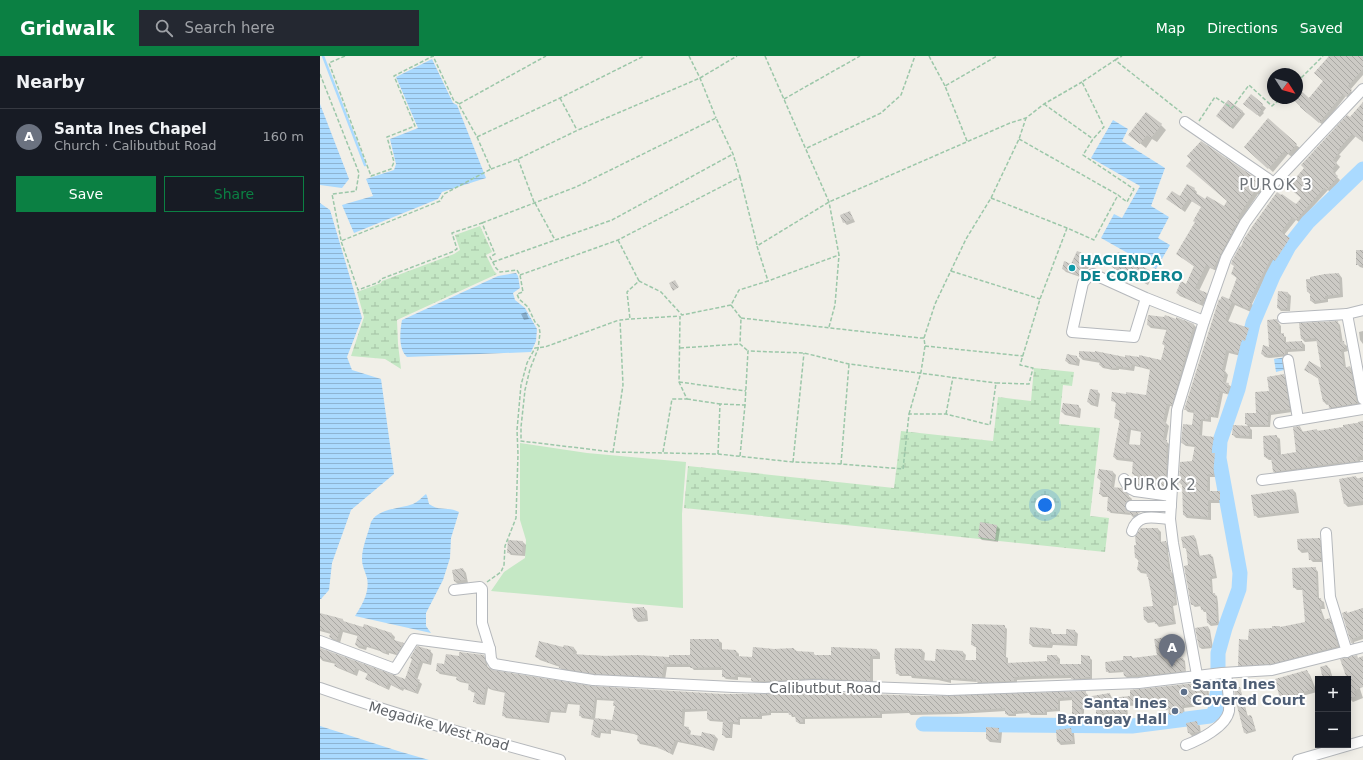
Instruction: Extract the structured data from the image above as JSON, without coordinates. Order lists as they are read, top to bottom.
{
  "streets": {
    "street": ["Calibutbut Road", "Megadike West Road"]
  },
  "districts": ["PUROK 3", "PUROK 2"],
  "places": ["HACIENDA DE CORDERO", "Santa Ines Covered Court", "Santa Ines Barangay Hall"],
  "north": "bottom right",
  "page": {
    "header": "Gridwalk",
    "search": "Search here",
    "nav": ["Map", "Directions", "Saved"],
    "heading": "Nearby",
    "list": [
      {
        "mark": "A",
        "name": "Santa Ines Chapel",
        "note": "Church · Calibutbut Road",
        "value": "160 m"
      }
    ],
    "buttons": ["Save", "Share"],
    "pins": "A",
    "map_buttons": ["+", "−"]
  }
}
